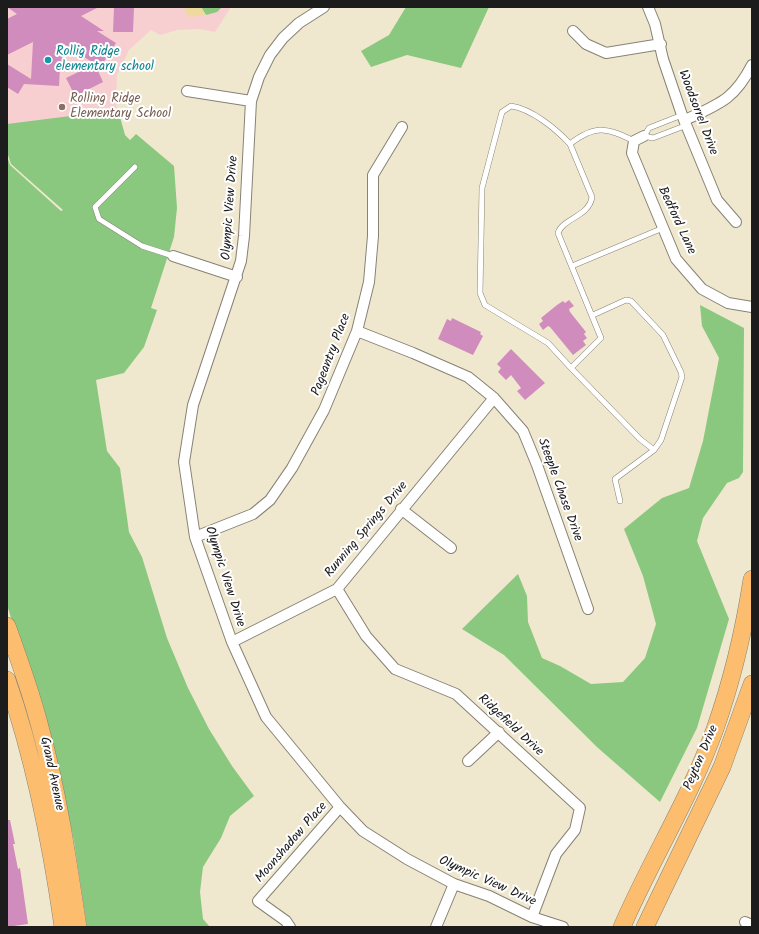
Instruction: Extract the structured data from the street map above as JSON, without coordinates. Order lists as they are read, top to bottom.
{
  "streets": {
    "main road": ["Peyton Drive", "Grand Avenue"],
    "street": [
      "Woodsorrel Drive",
      "Olympic View Drive",
      "Bedford Lane",
      "Pageantry Place",
      "Steeple Chase Drive",
      "Running Springs Drive",
      "Ridgefield Drive",
      "Moonshadow Place"
    ]
  },
  "crossings": [
    ["Olympic View Drive", "Pageantry Place"],
    ["Olympic View Drive", "Running Springs Drive"],
    ["Olympic View Drive", "Ridgefield Drive"],
    ["Olympic View Drive", "Moonshadow Place"],
    ["Pageantry Place", "Steeple Chase Drive"],
    ["Steeple Chase Drive", "Running Springs Drive"],
    ["Running Springs Drive", "Ridgefield Drive"]
  ],
  "places": ["Rollig Ridge elementary school", "Rolling Ridge Elementary School"]
}
